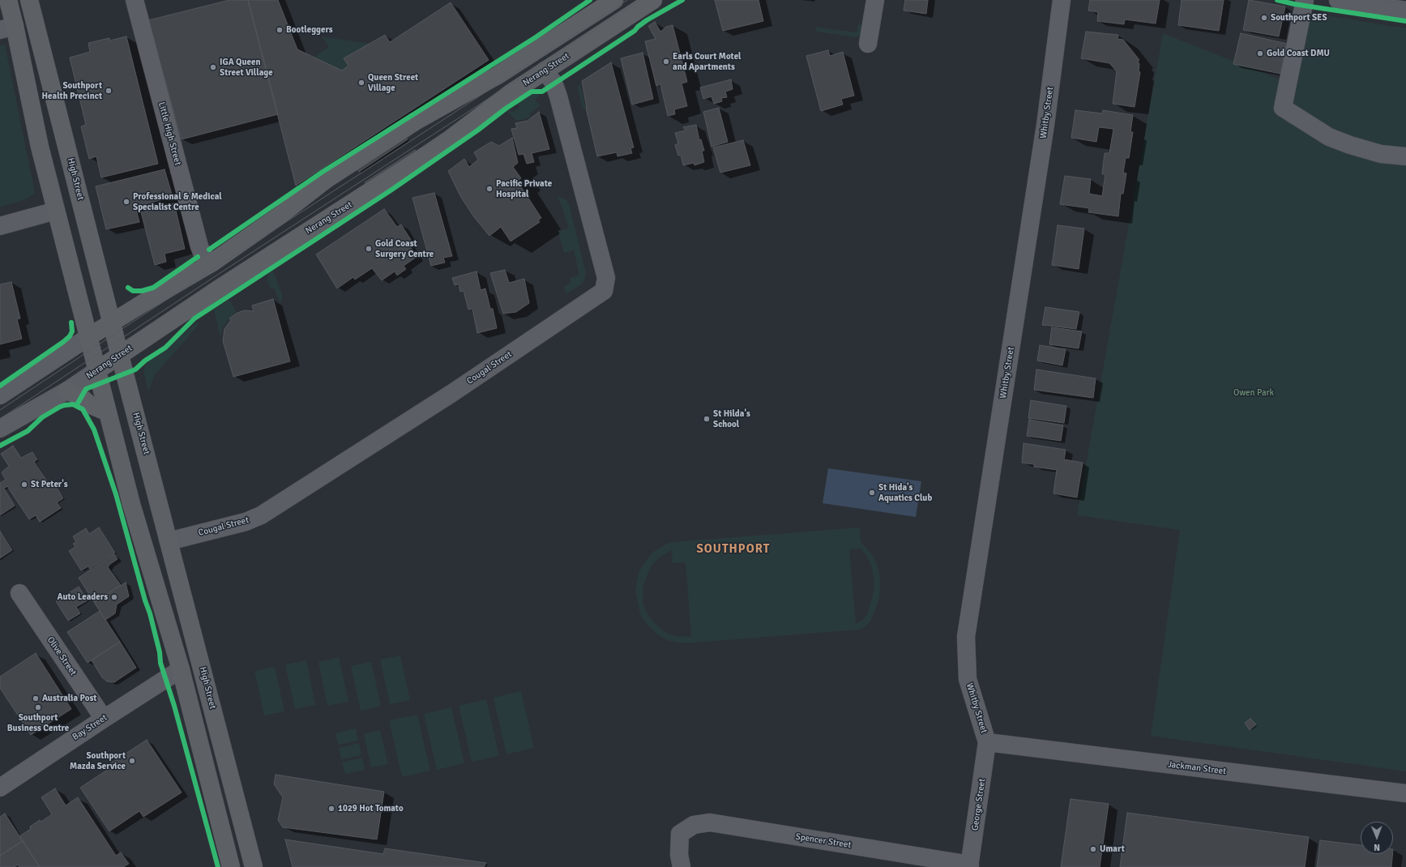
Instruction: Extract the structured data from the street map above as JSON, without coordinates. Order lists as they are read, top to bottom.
{
  "streets": {
    "main road": ["Nerang Street", "High Street"],
    "street": [
      "Whitby Street",
      "Little High Street",
      "Cougal Street",
      "Olive Street",
      "Bay Street",
      "Jackman Street",
      "George Street",
      "Spencer Street"
    ]
  },
  "crossings": [
    ["Nerang Street", "High Street"],
    ["Nerang Street", "Cougal Street"],
    ["Whitby Street", "Jackman Street"],
    ["Whitby Street", "George Street"],
    ["High Street", "Cougal Street"],
    ["Olive Street", "Bay Street"],
    ["Jackman Street", "George Street"],
    ["George Street", "Spencer Street"]
  ],
  "districts": ["SOUTHPORT"],
  "parks": ["Owen Park"],
  "places": [
    "Southport SES",
    "Bootleggers",
    "Gold Coast DMU",
    "Earls Court Motel and Apartments",
    "IGA Queen Street Village",
    "Queen Street Village",
    "Southport Health Precinct",
    "Pacific Private Hospital",
    "Professional & Medical Specialist Centre",
    "Gold Coast Surgery Centre",
    "St Hilda's School",
    "St Peter's",
    "St Hida's Aquatics Club",
    "Auto Leaders",
    "Australia Post",
    "Southport Business Centre",
    "Southport Mazda Service",
    "1029 Hot Tomato",
    "Umart"
  ],
  "north": "bottom"
}
